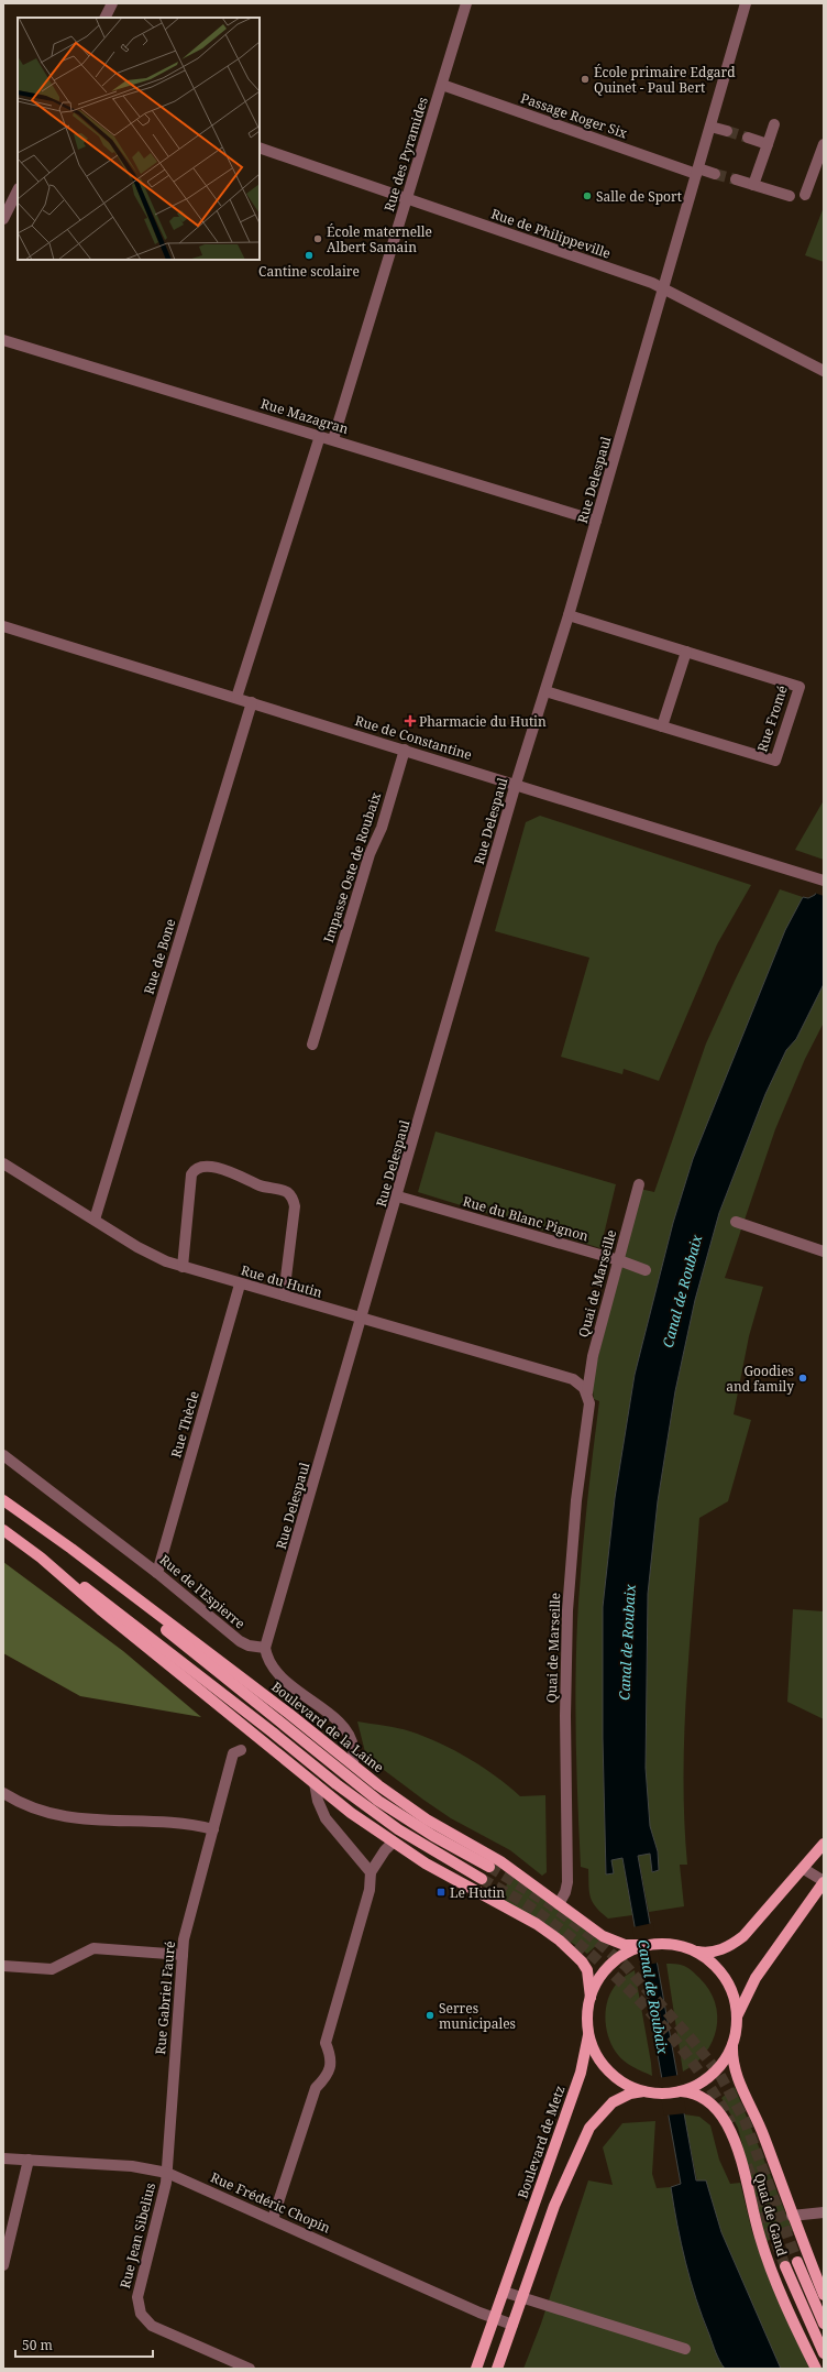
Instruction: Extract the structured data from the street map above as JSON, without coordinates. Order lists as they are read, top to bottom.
{
  "streets": {
    "main road": ["Boulevard de la Laine", "Boulevard de Metz", "Quai de Gand"],
    "street": [
      "Passage Roger Six",
      "Rue des Pyramides",
      "Rue de Philippeville",
      "Rue Mazagran",
      "Rue Delespaul",
      "Rue Fromé",
      "Rue de Constantine",
      "Impasse Oste de Roubaix",
      "Rue de Bone",
      "Rue du Blanc Pignon",
      "Rue du Hutin",
      "Quai de Marseille",
      "Rue Thècle",
      "Rue de l'Espierre",
      "Rue Gabriel Fauré",
      "Rue Frédéric Chopin",
      "Rue Jean Sibelius"
    ]
  },
  "crossings": [
    ["Passage Roger Six", "Rue des Pyramides"],
    ["Passage Roger Six", "Rue Delespaul"],
    ["Rue des Pyramides", "Rue de Philippeville"],
    ["Rue des Pyramides", "Rue Mazagran"],
    ["Rue de Philippeville", "Rue Delespaul"],
    ["Rue Mazagran", "Rue Delespaul"],
    ["Rue Delespaul", "Rue Fromé"],
    ["Rue Delespaul", "Rue de Constantine"],
    ["Rue Delespaul", "Rue du Blanc Pignon"],
    ["Rue Delespaul", "Rue du Hutin"],
    ["Rue Delespaul", "Rue de l'Espierre"],
    ["Rue de Constantine", "Impasse Oste de Roubaix"],
    ["Rue de Constantine", "Rue de Bone"],
    ["Rue de Bone", "Rue du Hutin"],
    ["Rue du Blanc Pignon", "Quai de Marseille"],
    ["Rue du Hutin", "Quai de Marseille"],
    ["Rue du Hutin", "Rue Thècle"],
    ["Quai de Marseille", "Boulevard de la Laine"],
    ["Rue Thècle", "Rue de l'Espierre"],
    ["Boulevard de la Laine", "Boulevard de Metz"],
    ["Boulevard de la Laine", "Quai de Gand"],
    ["Rue Gabriel Fauré", "Rue Frédéric Chopin"],
    ["Rue Gabriel Fauré", "Rue Jean Sibelius"],
    ["Boulevard de Metz", "Rue Frédéric Chopin"],
    ["Boulevard de Metz", "Quai de Gand"],
    ["Rue Frédéric Chopin", "Rue Jean Sibelius"]
  ],
  "water": ["Canal de Roubaix"],
  "places": {
    "other": [
      "École primaire Edgard Quinet - Paul Bert",
      "Salle de Sport",
      "École maternelle Albert Samain",
      "Cantine scolaire",
      "Goodies and family",
      "Serres municipales"
    ],
    "health": ["Pharmacie du Hutin"],
    "transit": ["Le Hutin"]
  },
  "scale_bar": "50 m"
}
